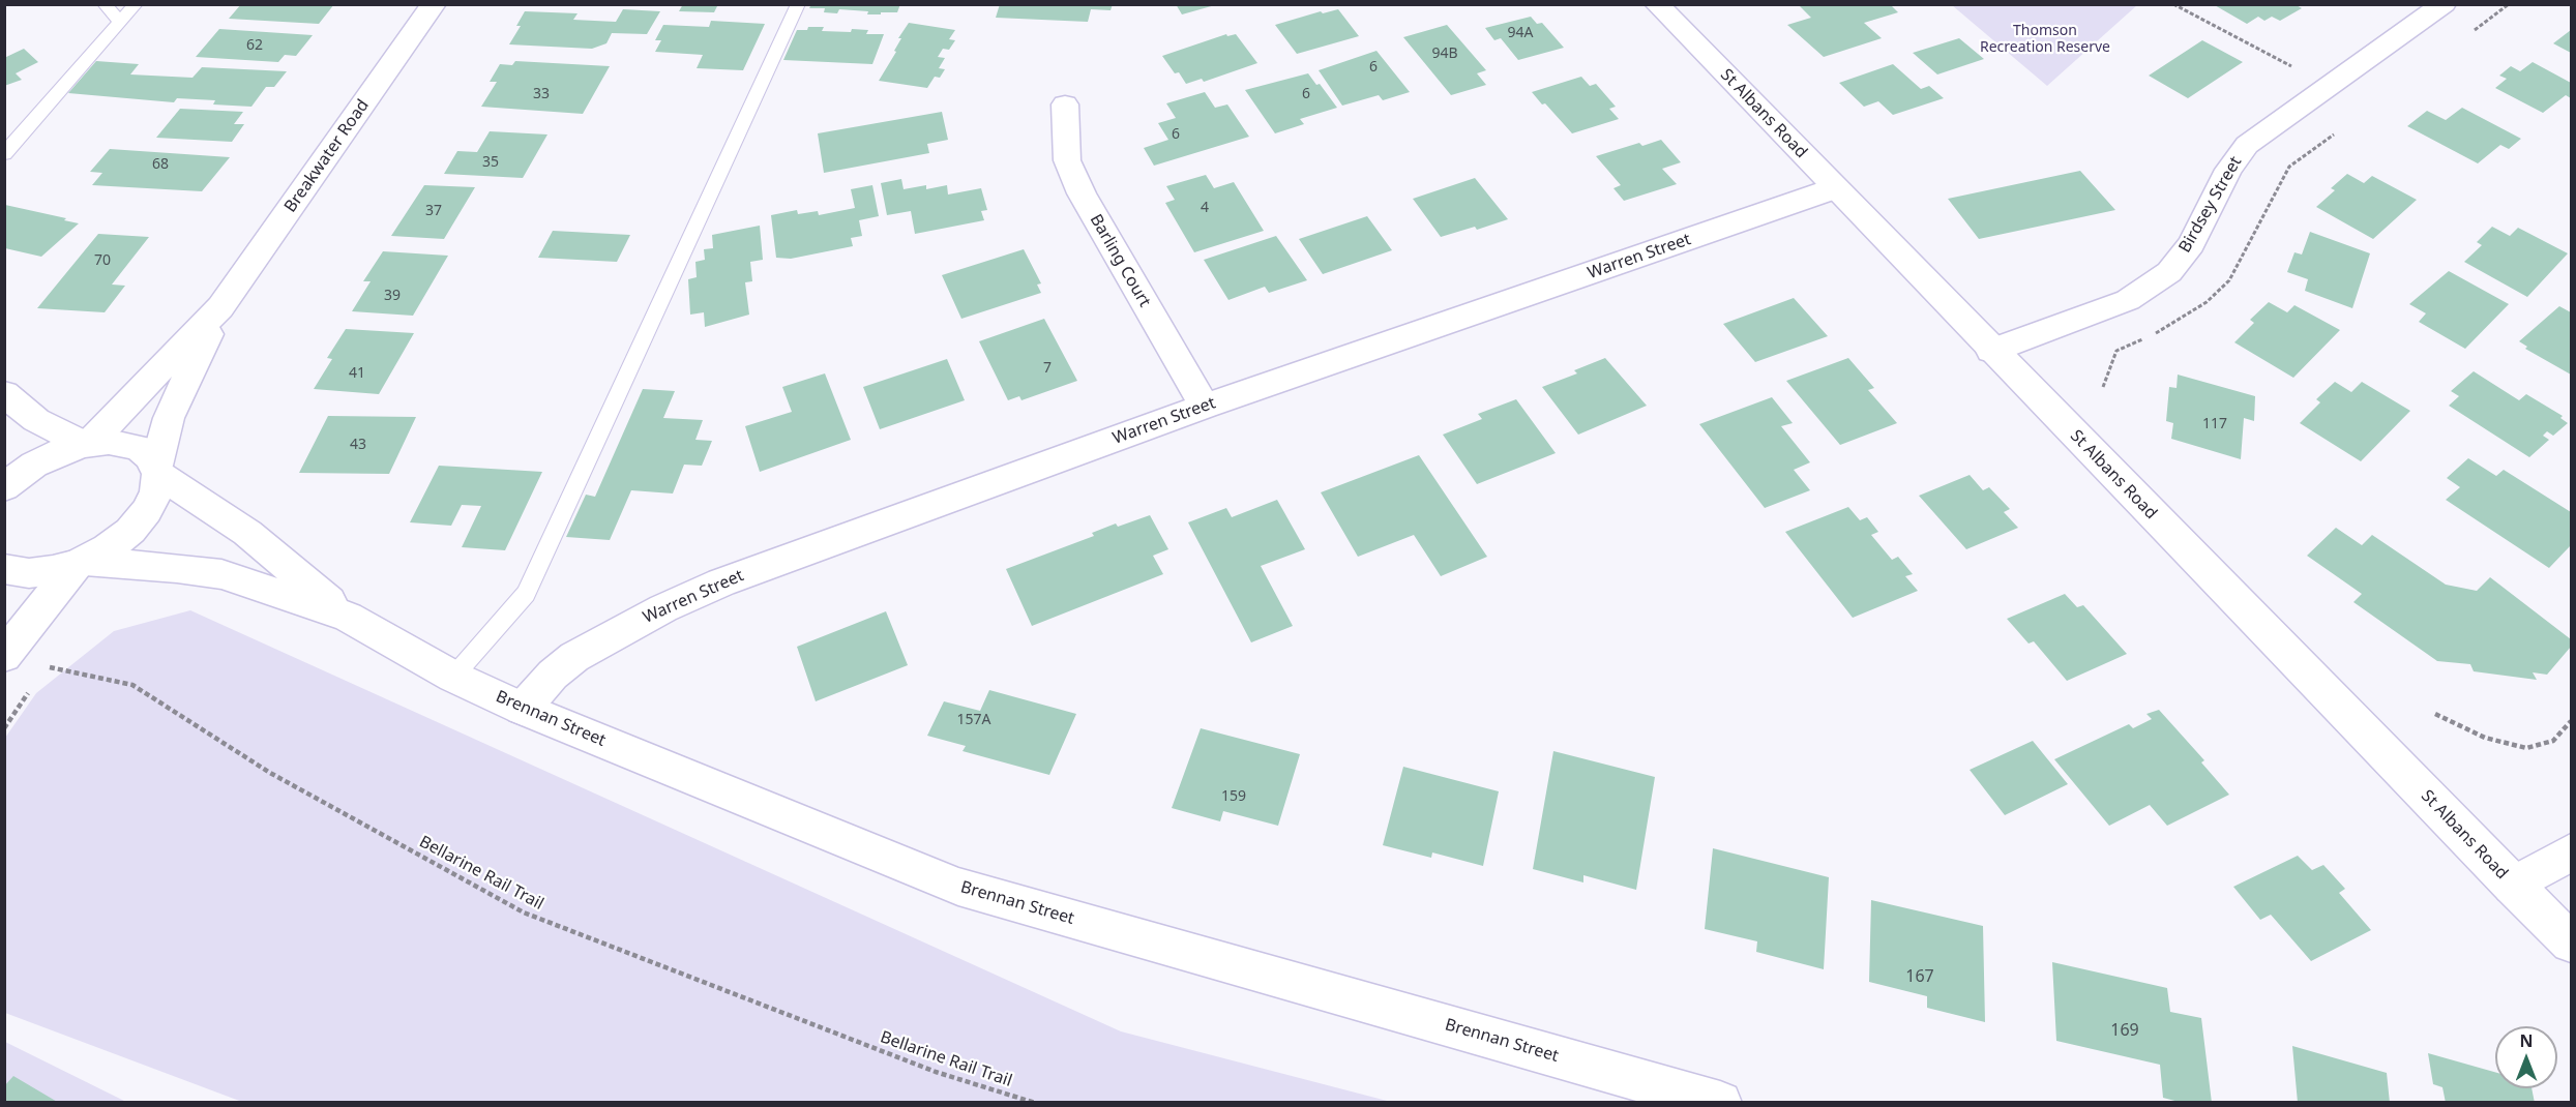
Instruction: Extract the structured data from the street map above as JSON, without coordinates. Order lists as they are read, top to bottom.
{
  "streets": {
    "street": [
      "St Albans Road",
      "Breakwater Road",
      "Birdsey Street",
      "Warren Street",
      "Barling Court",
      "Brennan Street"
    ],
    "path": ["Bellarine Rail Trail"]
  },
  "crossings": [
    ["St Albans Road", "Birdsey Street"],
    ["St Albans Road", "Warren Street"],
    ["Breakwater Road", "Brennan Street"],
    ["Warren Street", "Barling Court"],
    ["Warren Street", "Brennan Street"]
  ],
  "parks": ["Thomson Recreation Reserve"],
  "house_numbers": [
    "94A",
    "62",
    "94B",
    "6",
    "33",
    "6",
    "6",
    "35",
    "68",
    "4",
    "37",
    "70",
    "39",
    "7",
    "41",
    "117",
    "43",
    "157A",
    "159",
    "167",
    "169"
  ],
  "north": "top"
}
